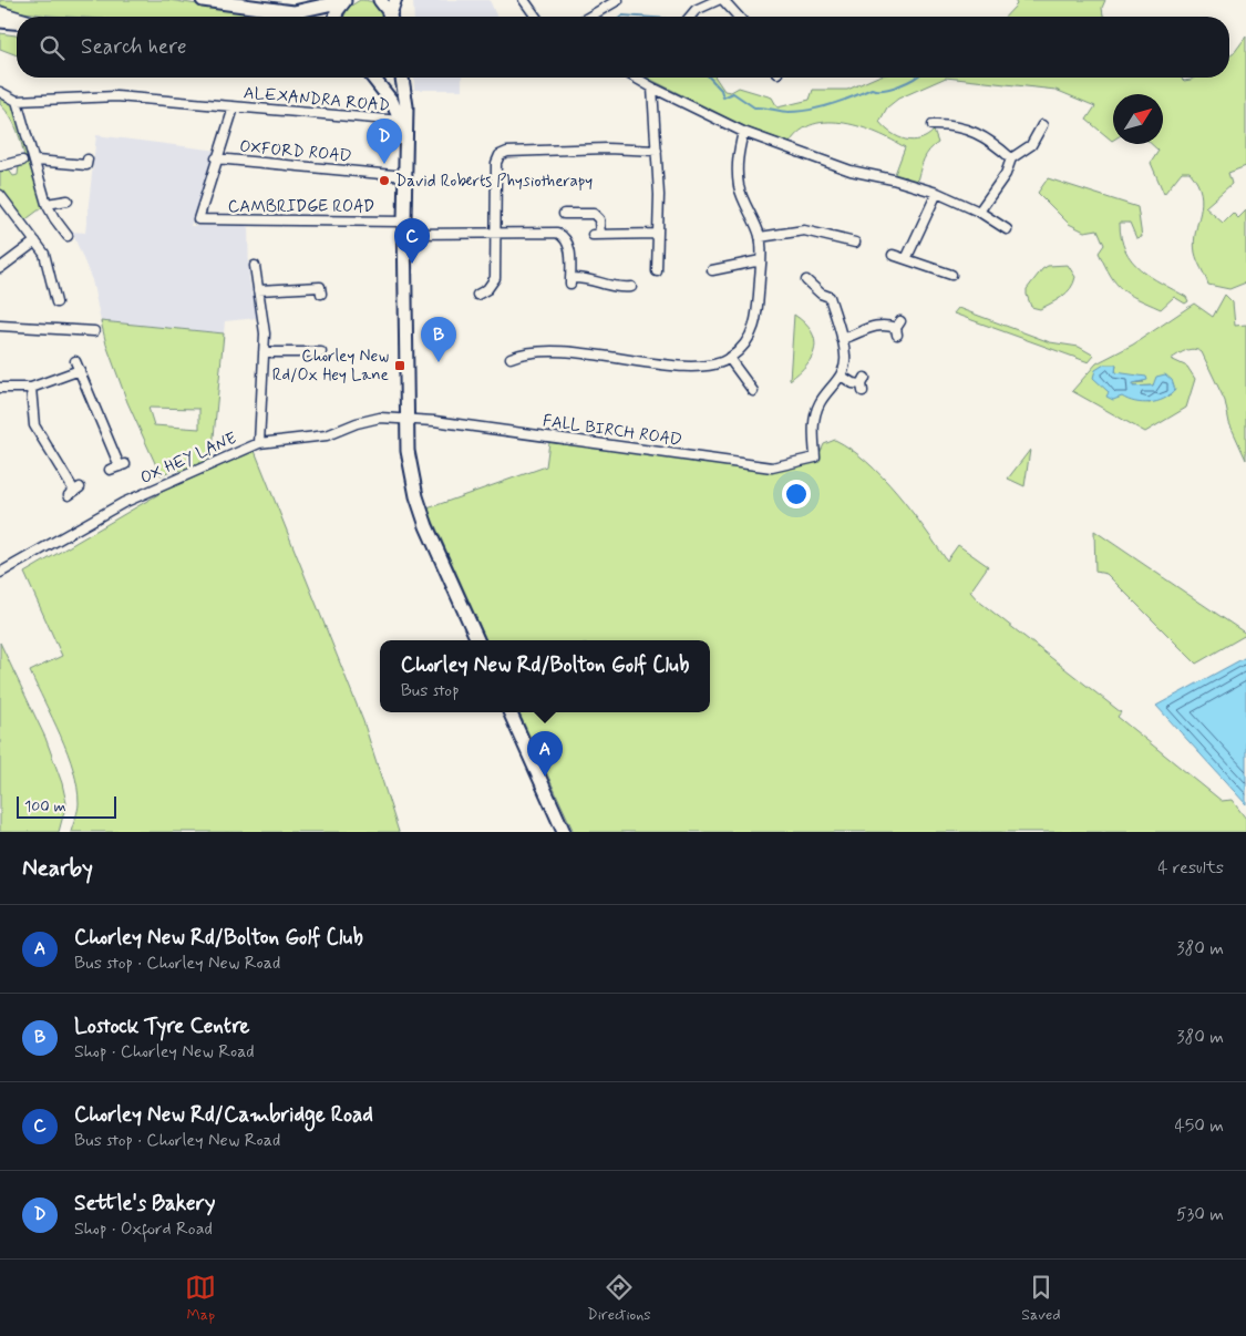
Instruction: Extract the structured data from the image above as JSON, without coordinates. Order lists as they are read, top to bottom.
{
  "streets": {
    "street": [
      "ALEXANDRA ROAD",
      "OXFORD ROAD",
      "CAMBRIDGE ROAD",
      "FALL BIRCH ROAD",
      "OX HEY LANE"
    ]
  },
  "crossings": [
    ["OXFORD ROAD", "CAMBRIDGE ROAD"],
    ["FALL BIRCH ROAD", "OX HEY LANE"]
  ],
  "places": {
    "other": ["David Roberts Physiotherapy"],
    "transit": ["Chorley New Rd/Ox Hey Lane"]
  },
  "scale_bar": "100 m",
  "north": "top right",
  "page": {
    "search": "Search here",
    "pins": [
      "D",
      "C",
      "B",
      "A"
    ],
    "popup": ["Chorley New Rd/Bolton Golf Club", "Bus stop"],
    "scale": "100 m",
    "heading": ["Nearby", "4 results"],
    "list": [
      {
        "mark": "A",
        "name": "Chorley New Rd/Bolton Golf Club",
        "note": "Bus stop · Chorley New Road",
        "value": "380 m"
      },
      {
        "mark": "B",
        "name": "Lostock Tyre Centre",
        "note": "Shop · Chorley New Road",
        "value": "380 m"
      },
      {
        "mark": "C",
        "name": "Chorley New Rd/Cambridge Road",
        "note": "Bus stop · Chorley New Road",
        "value": "450 m"
      },
      {
        "mark": "D",
        "name": "Settle's Bakery",
        "note": "Shop · Oxford Road",
        "value": "530 m"
      }
    ],
    "nav": ["Map", "Directions", "Saved"]
  }
}
